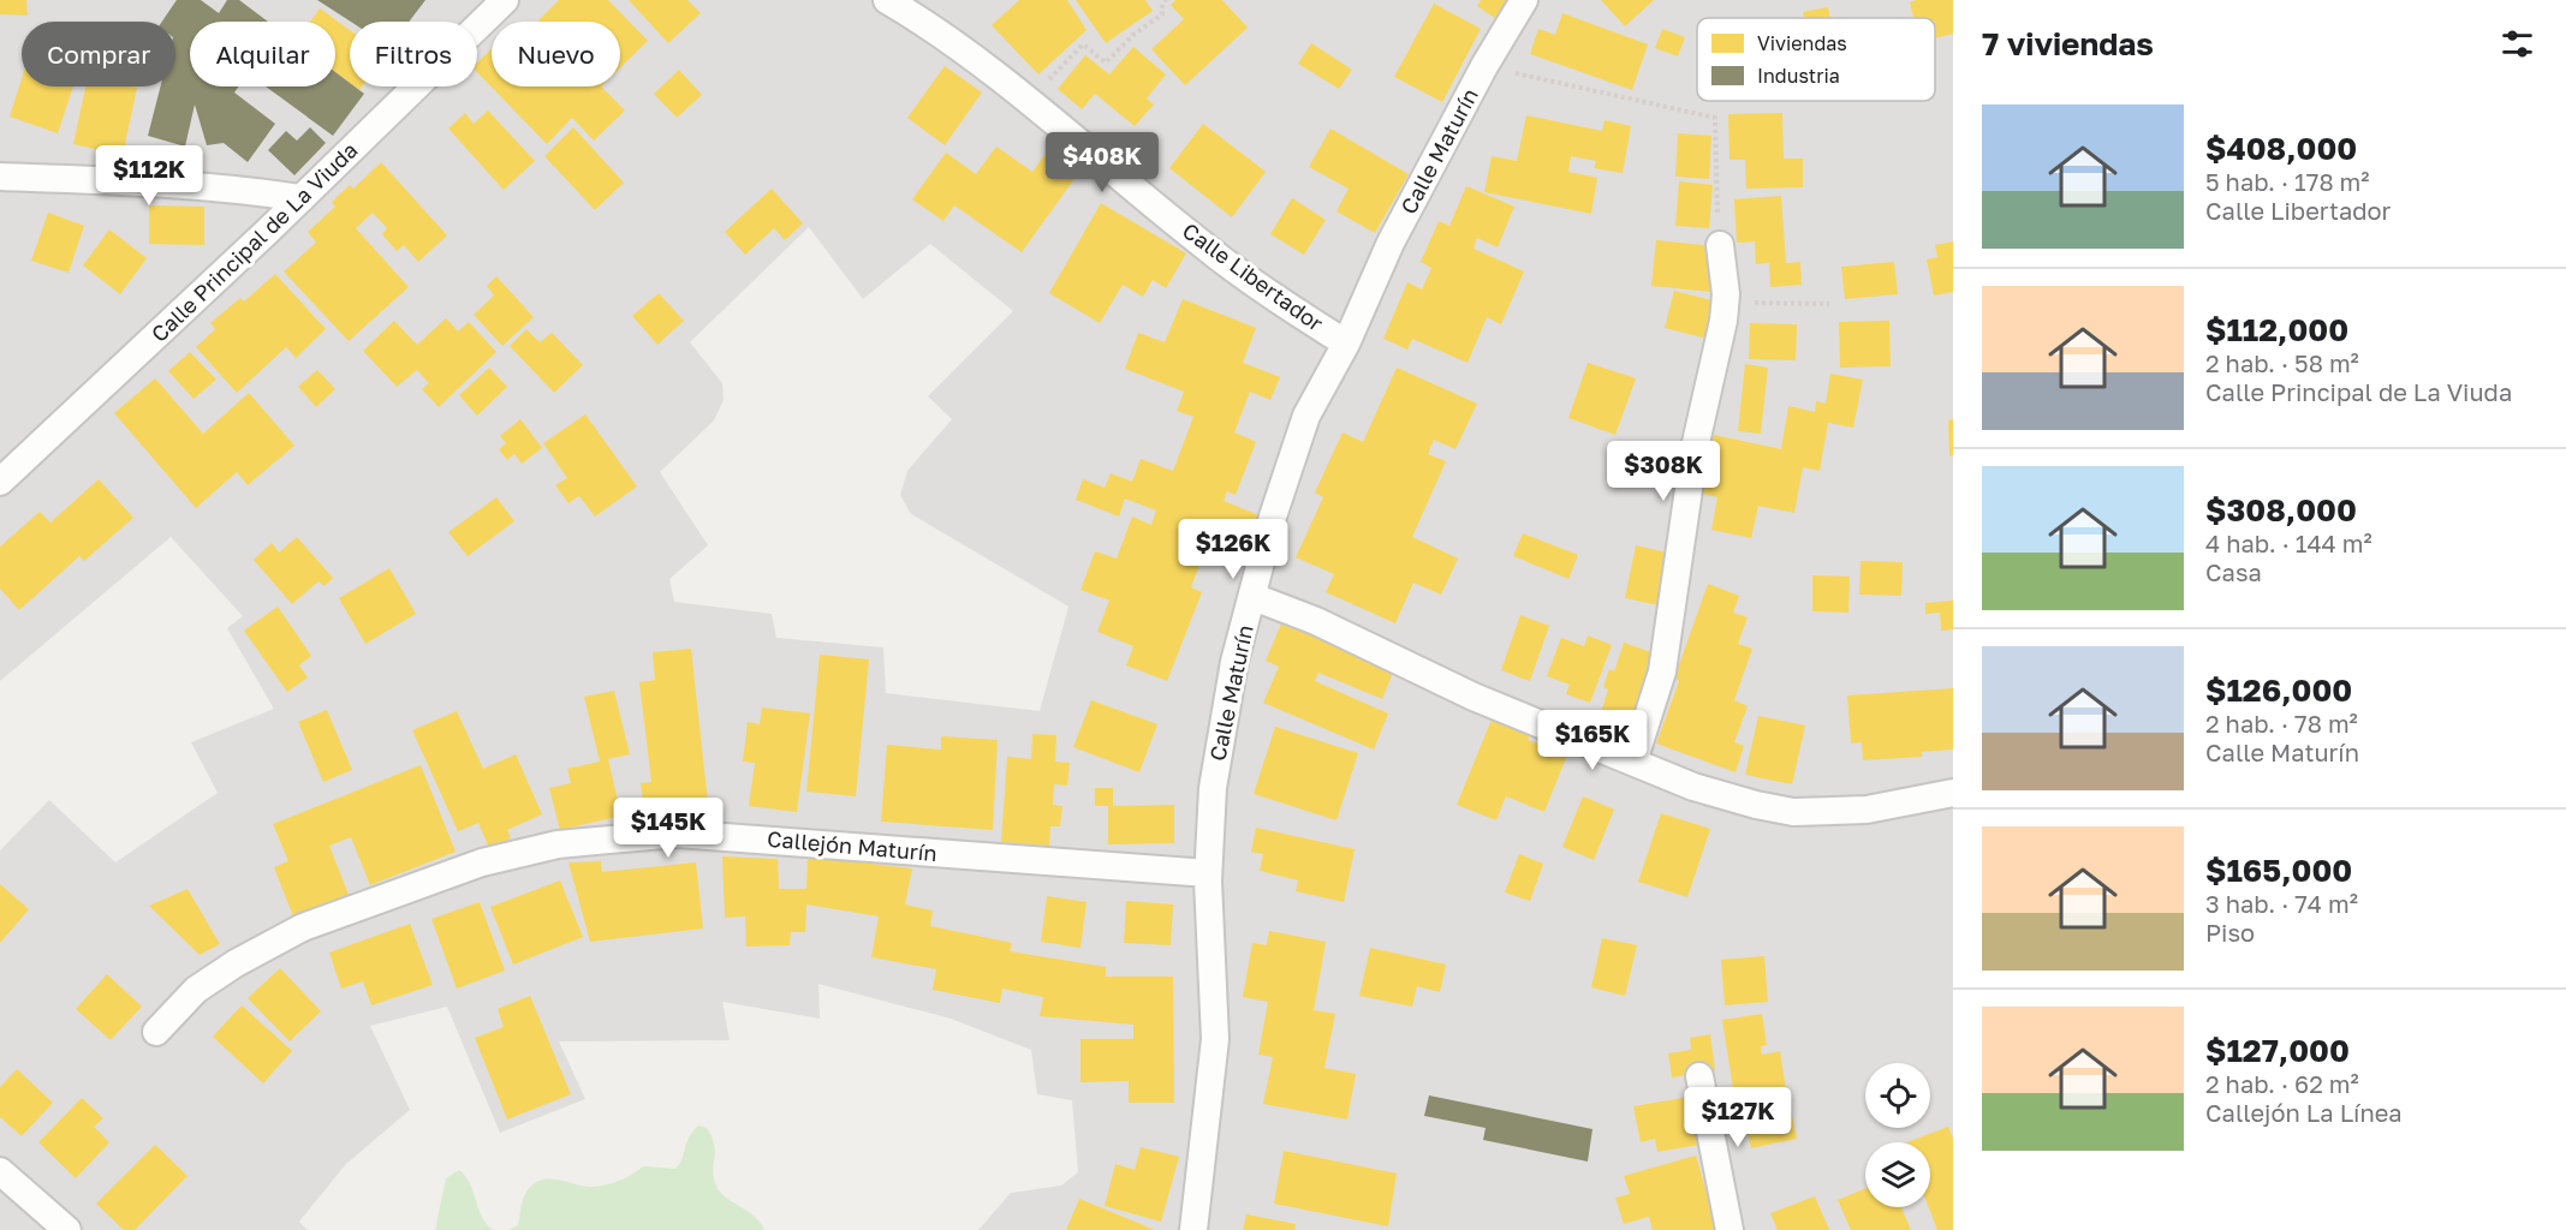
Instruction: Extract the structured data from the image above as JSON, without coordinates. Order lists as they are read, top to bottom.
{
  "streets": {
    "street": [
      "Calle Maturín",
      "Calle Principal de La Viuda",
      "Calle Libertador",
      "Callejón Maturín"
    ]
  },
  "crossings": [
    ["Calle Maturín", "Calle Libertador"],
    ["Calle Maturín", "Callejón Maturín"]
  ],
  "legend": ["Viviendas", "Industria"],
  "page": {
    "heading": "7 viviendas",
    "chip": [
      "Comprar",
      "Alquilar",
      "Filtros",
      "Nuevo"
    ],
    "list": [
      {
        "name": "$408,000",
        "note": "5 hab. · 178 m² · Calle Libertador"
      },
      {
        "name": "$112,000",
        "note": "2 hab. · 58 m² · Calle Principal de La Viuda"
      },
      {
        "name": "$308,000",
        "note": "4 hab. · 144 m² · Casa"
      },
      {
        "name": "$126,000",
        "note": "2 hab. · 78 m² · Calle Maturín"
      },
      {
        "name": "$165,000",
        "note": "3 hab. · 74 m² · Piso"
      },
      {
        "name": "$127,000",
        "note": "2 hab. · 62 m² · Callejón La Línea"
      }
    ],
    "price": [
      "$408K",
      "$112K",
      "$308K",
      "$126K",
      "$165K",
      "$145K",
      "$127K"
    ]
  }
}
